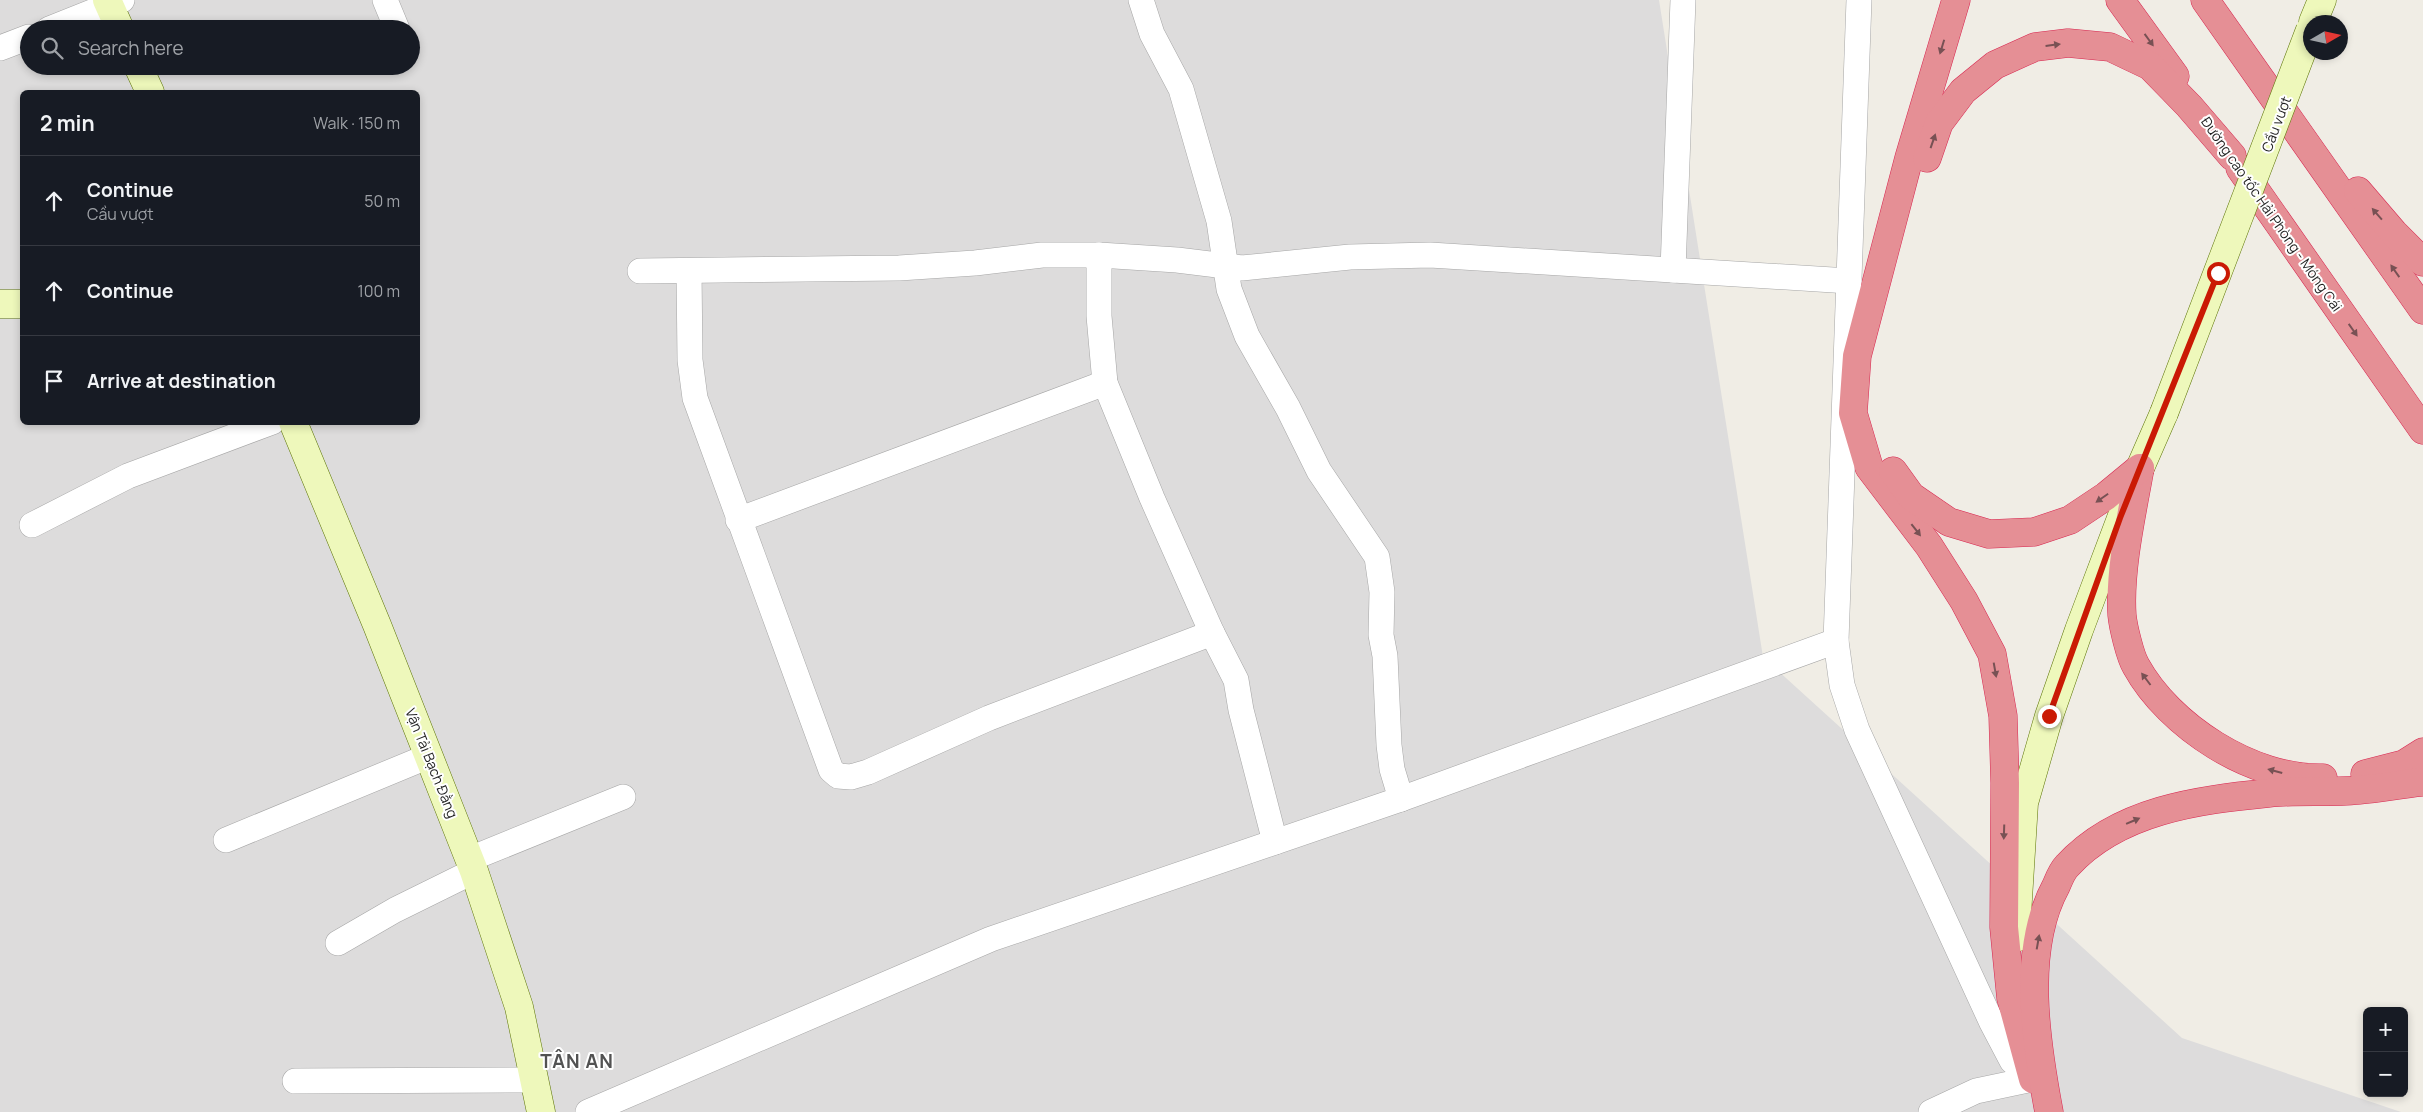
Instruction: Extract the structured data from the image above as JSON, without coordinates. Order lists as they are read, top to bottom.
{
  "streets": {
    "highway": ["Đường cao tốc Hải Phòng - Móng Cái"],
    "main road": ["Cầu vượt", "Vận Tải Bạch Đằng"]
  },
  "districts": ["TÂN AN"],
  "north": "right",
  "page": {
    "search": "Search here",
    "heading": ["2 min", "Walk · 150 m"],
    "list": [
      ["Continue", "Cầu vượt", "50 m"],
      ["Continue", "100 m"],
      "Arrive at destination"
    ],
    "map_buttons": ["+", "−"]
  }
}
